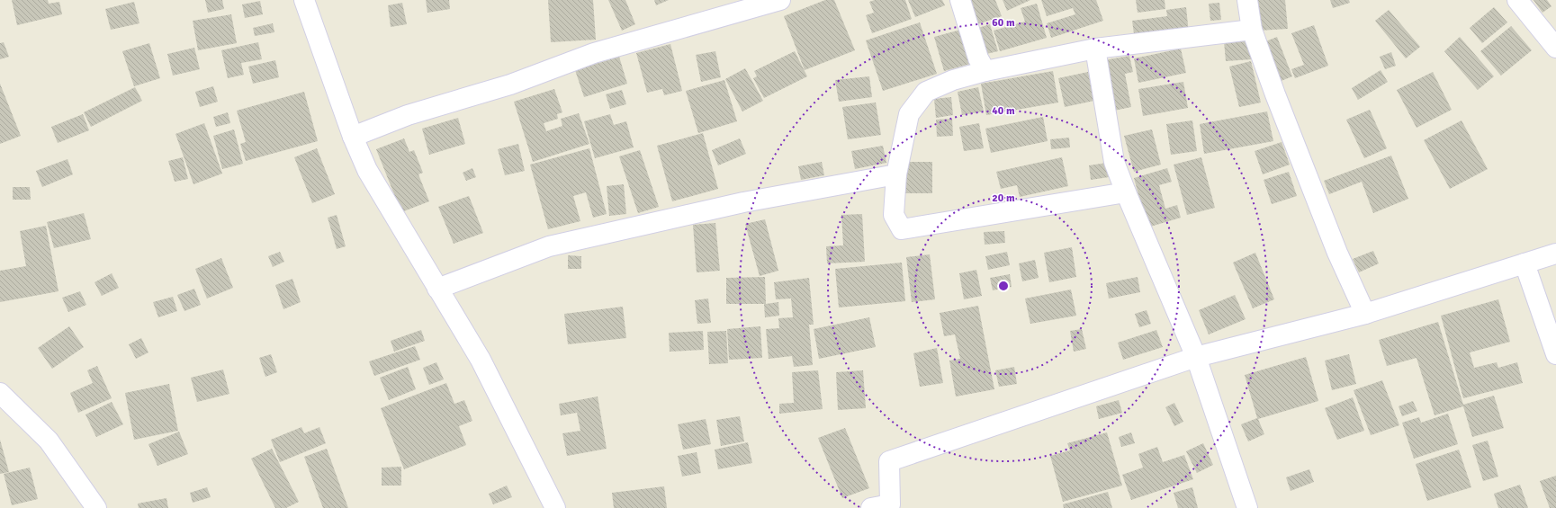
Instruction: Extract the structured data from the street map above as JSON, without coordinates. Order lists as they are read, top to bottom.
{
  "rings": ["60 m", "40 m", "20 m"]
}
